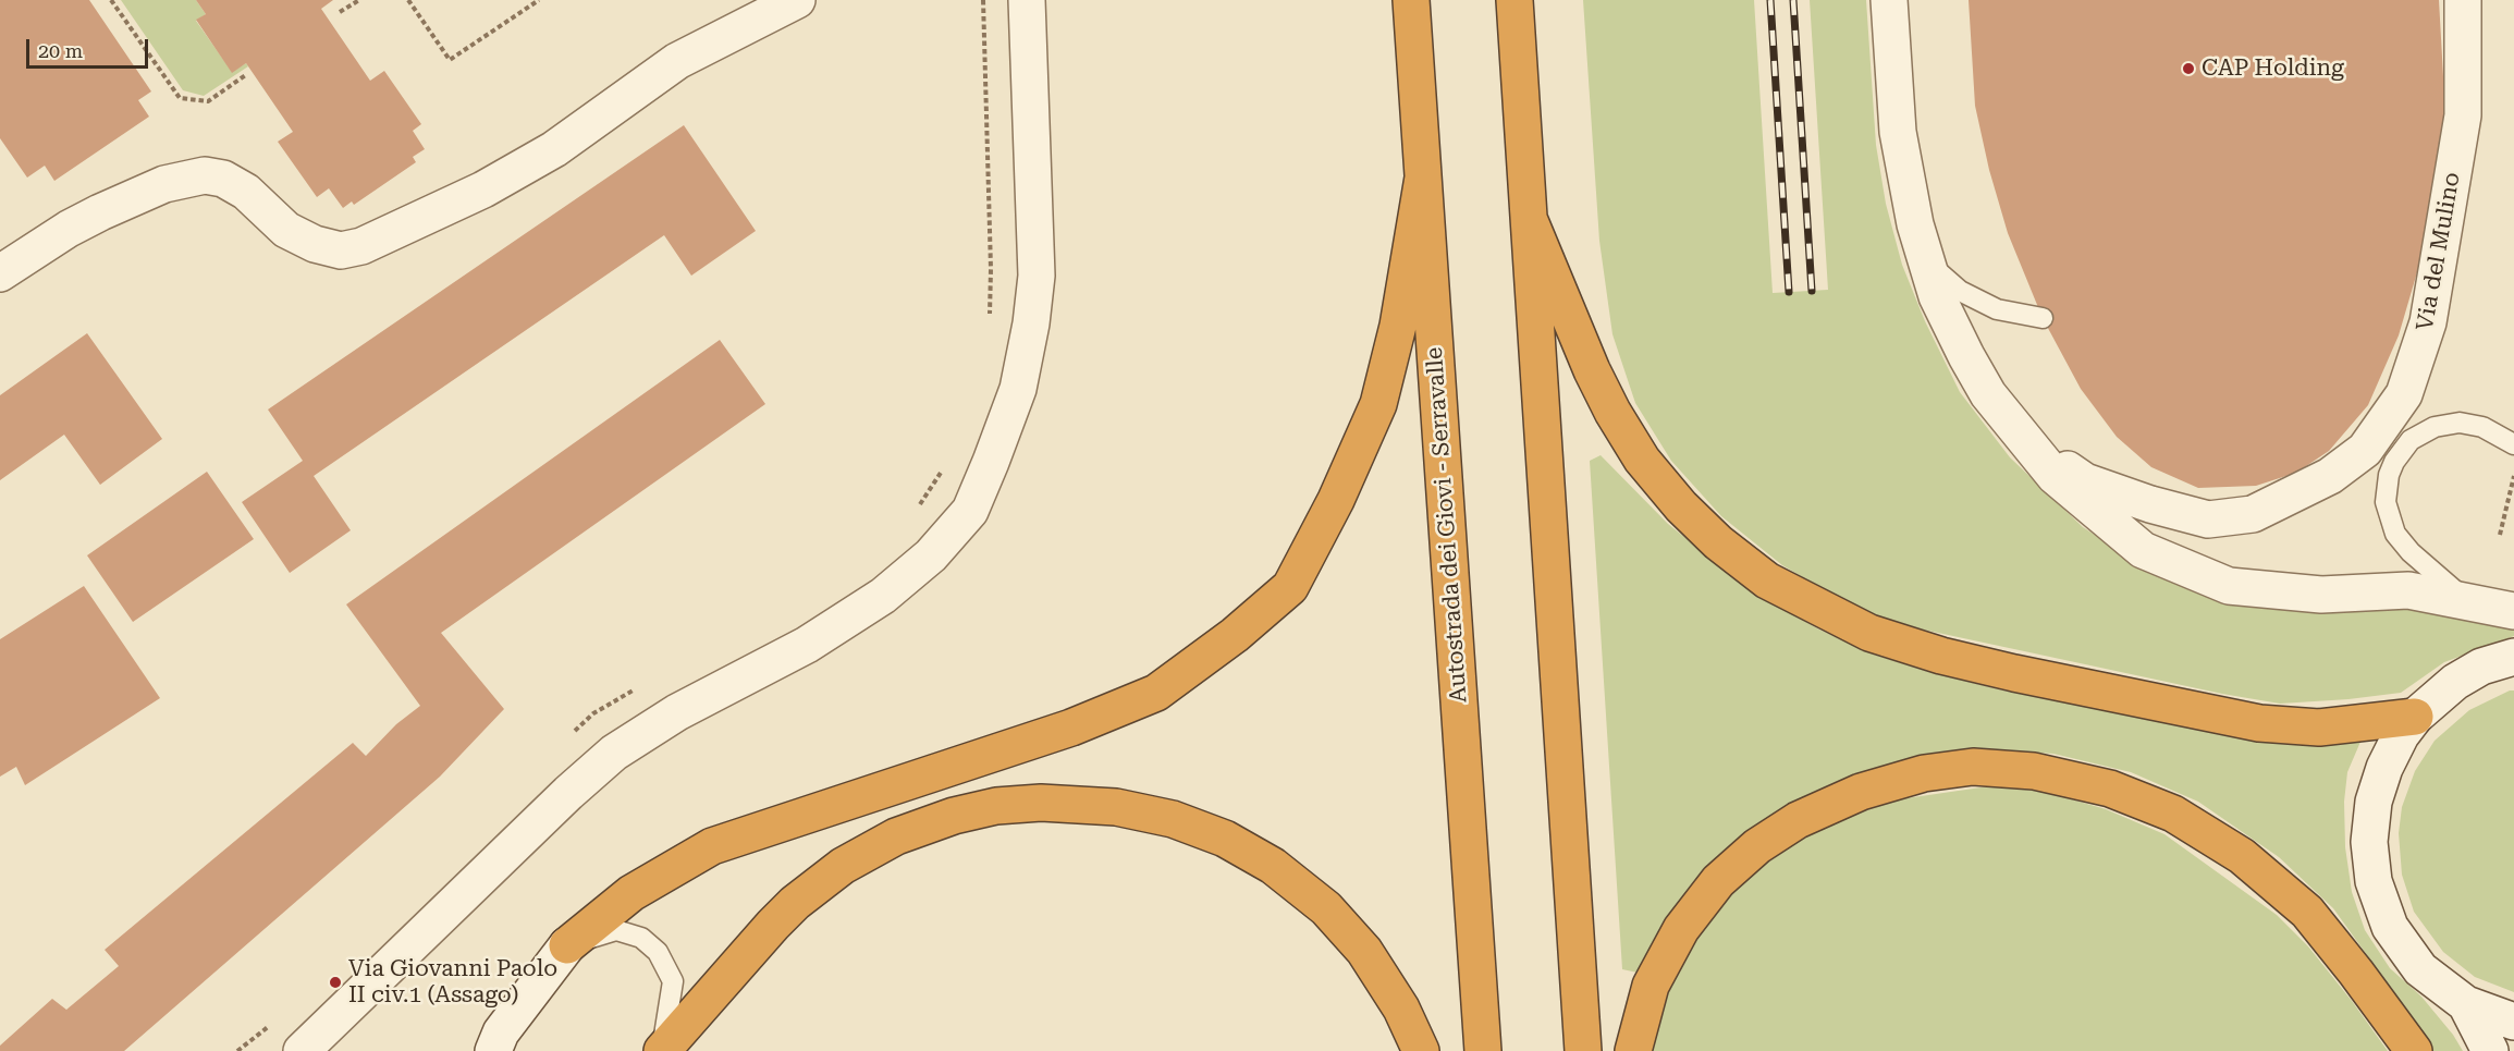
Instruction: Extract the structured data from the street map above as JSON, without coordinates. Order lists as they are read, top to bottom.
{
  "streets": {
    "highway": ["Autostrada dei Giovi - Serravalle"],
    "street": ["Via del Mulino"]
  },
  "places": ["CAP Holding", "Via Giovanni Paolo II civ.1 (Assago)"],
  "scale_bar": "20 m"
}
